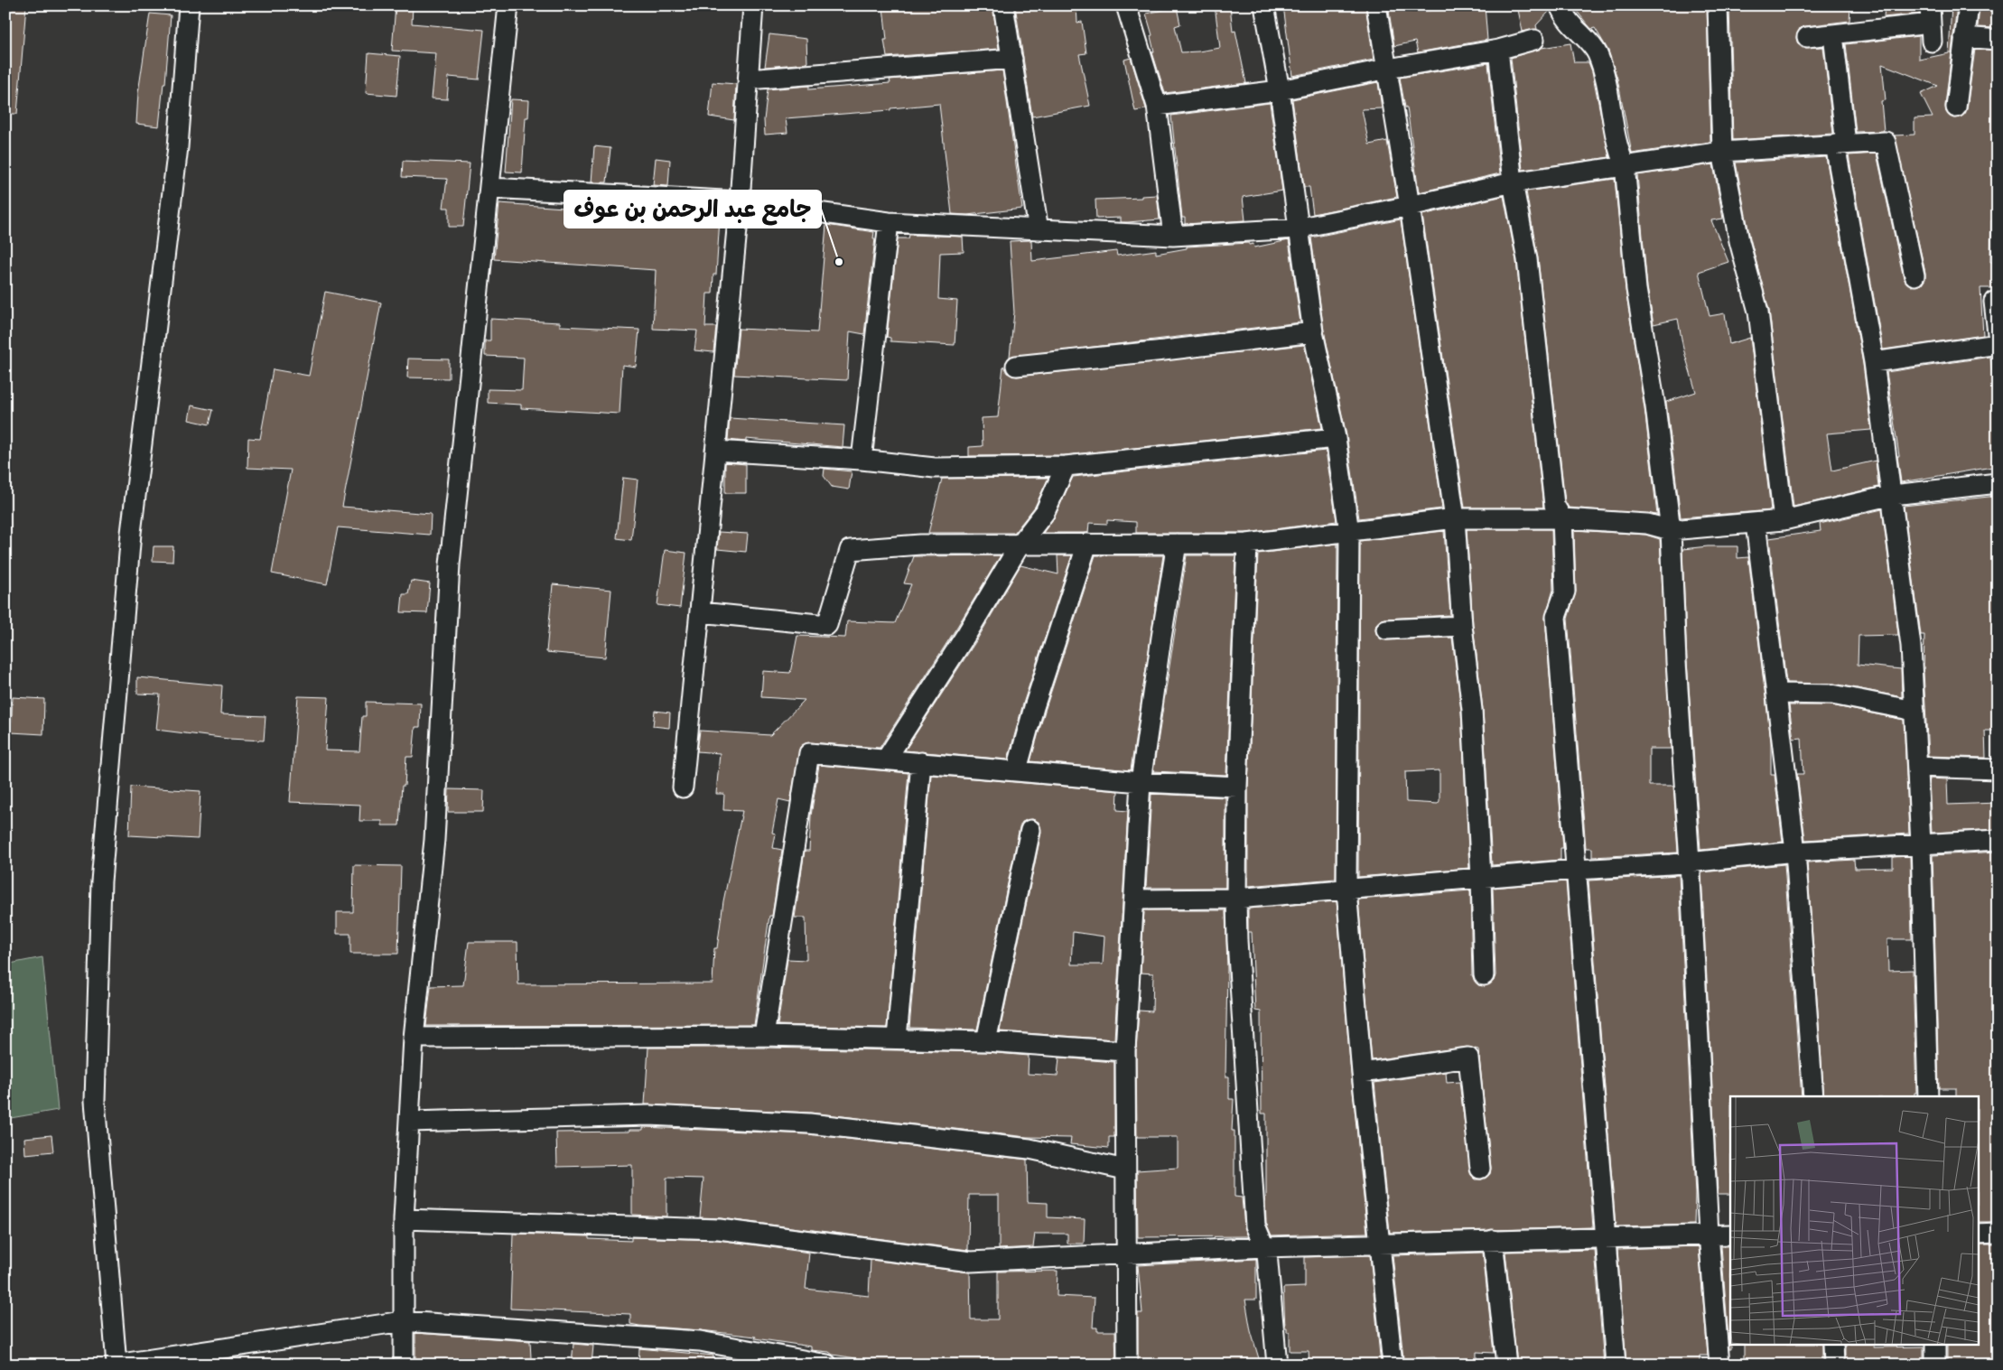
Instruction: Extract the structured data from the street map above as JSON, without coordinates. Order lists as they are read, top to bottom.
{
  "places": ["جامع عبد الرحمن بن عوف"]
}
